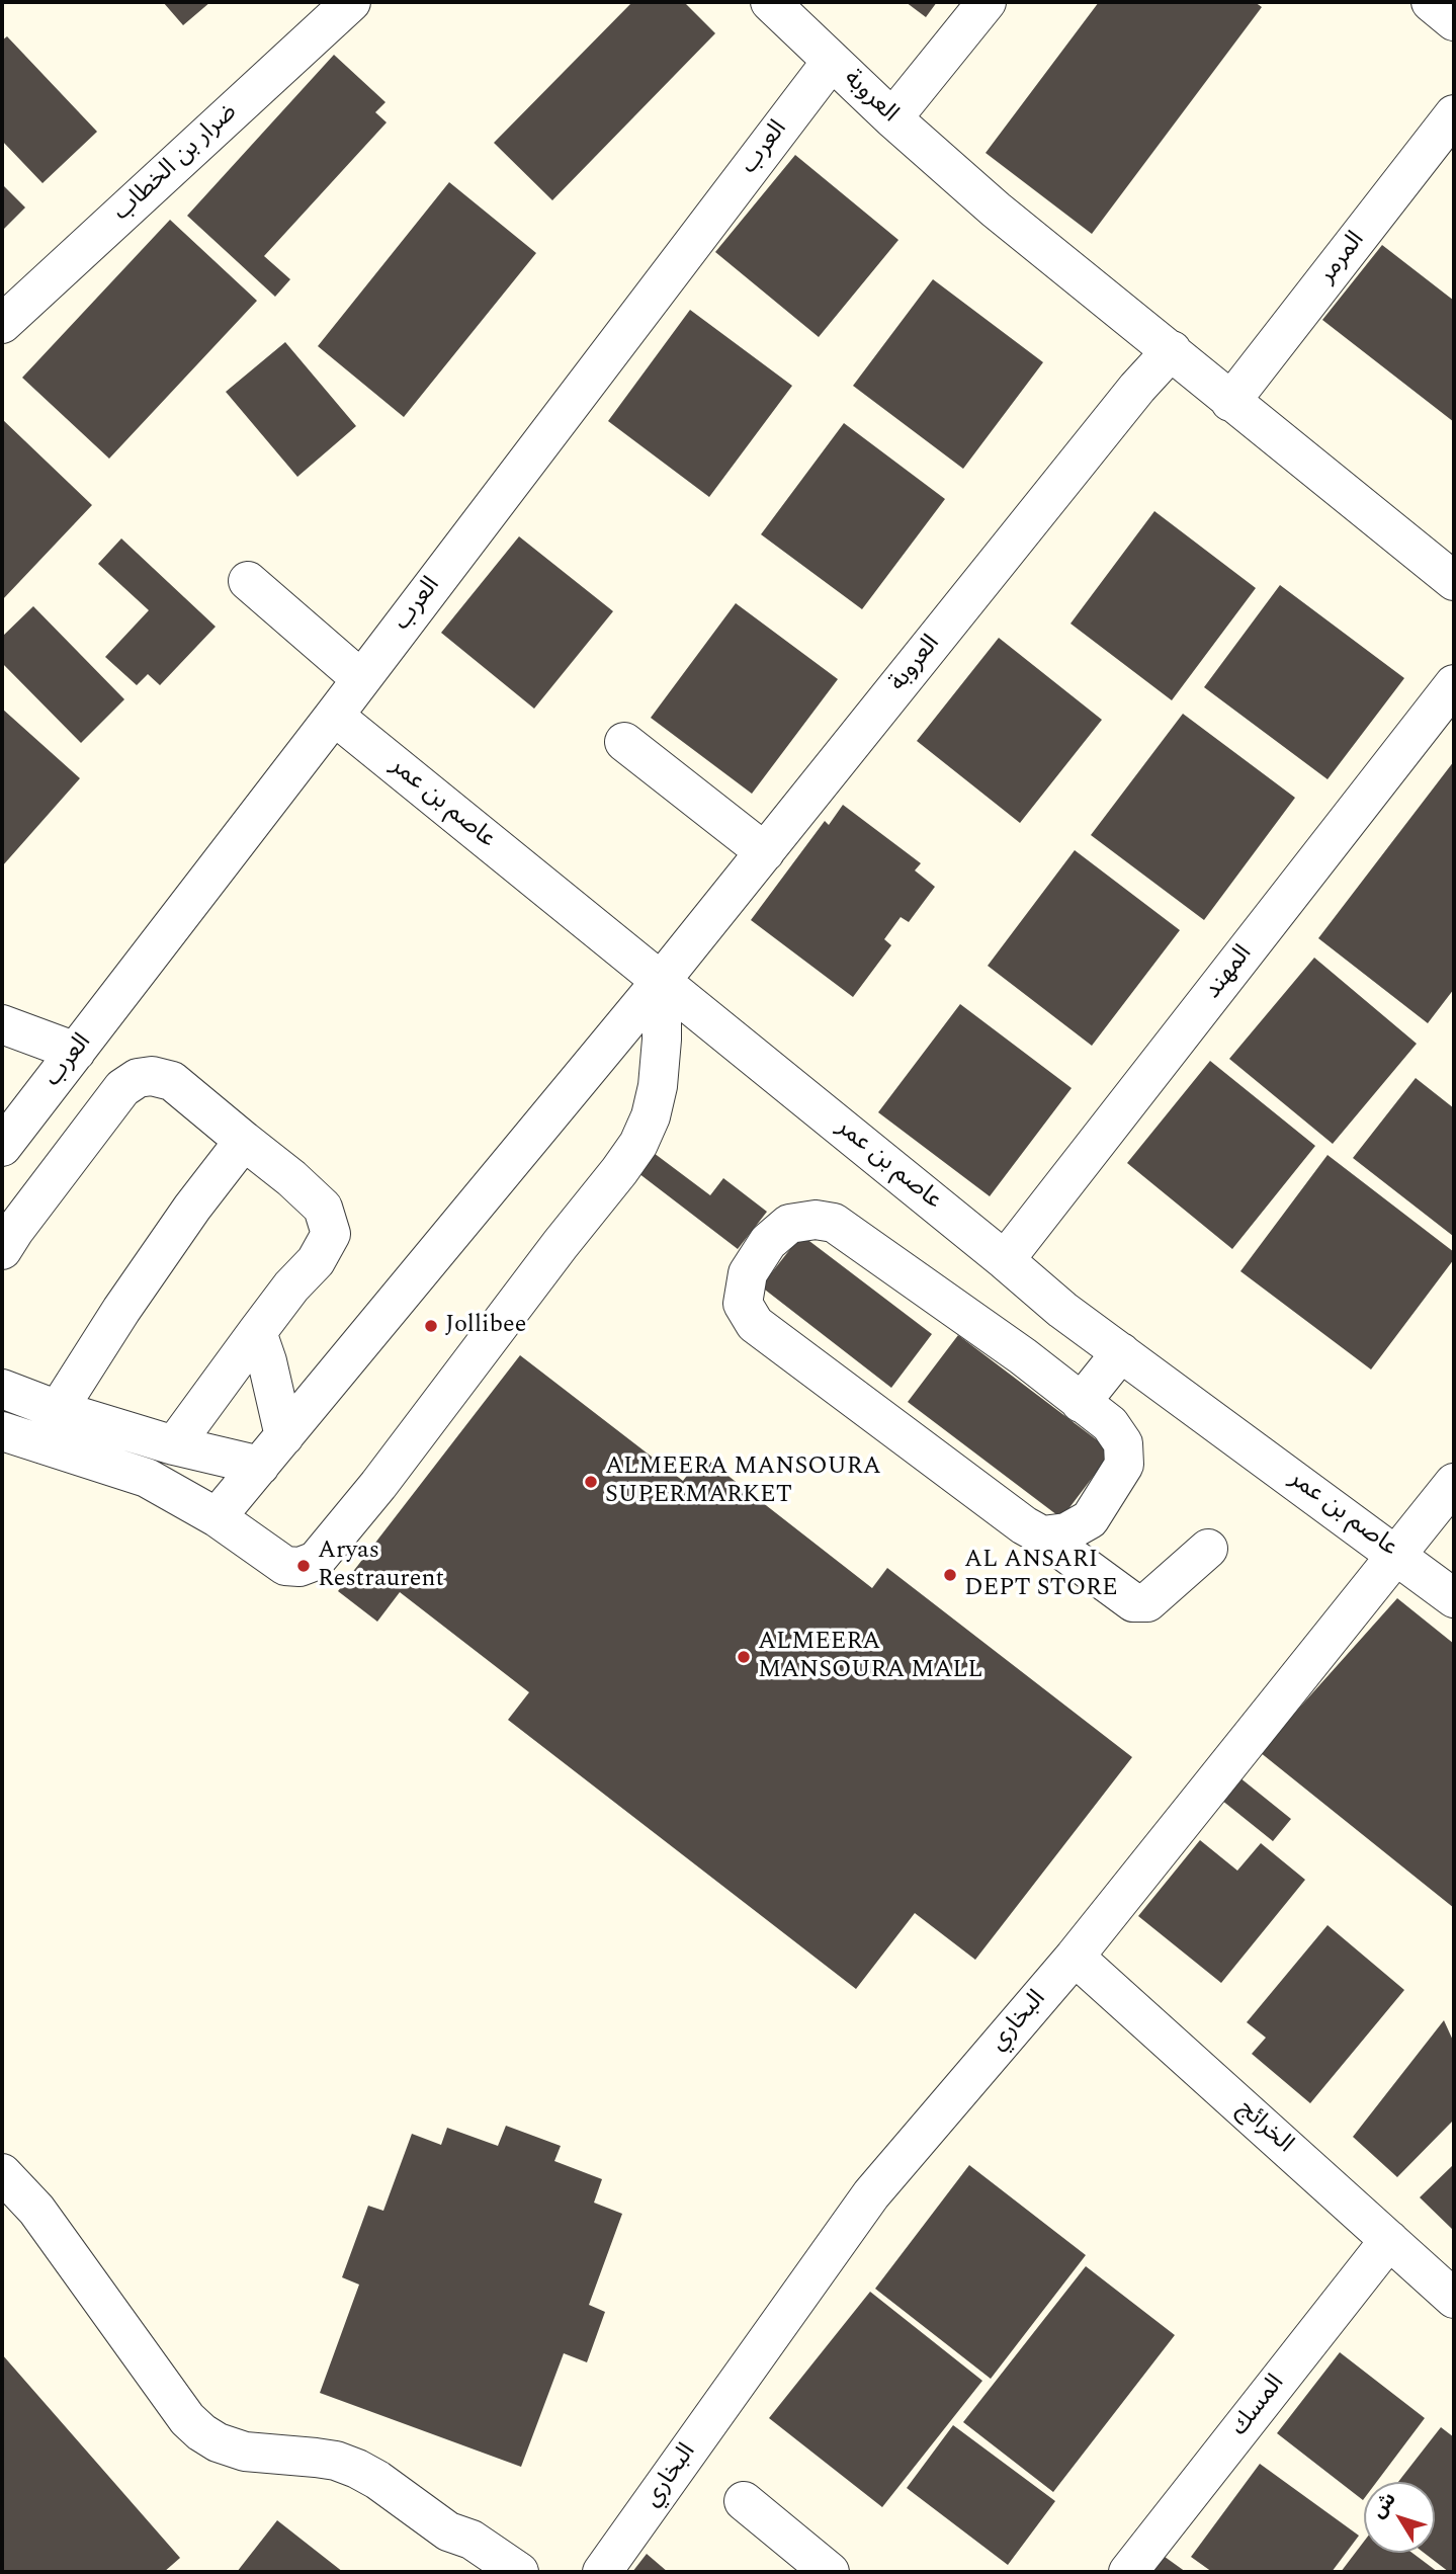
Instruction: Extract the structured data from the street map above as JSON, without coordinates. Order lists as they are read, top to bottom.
{
  "streets": {
    "street": [
      "العروبة",
      "العرب",
      "ضرار بن الخطاب",
      "المرمر",
      "عاصم بن عمر",
      "المهند",
      "البخاري",
      "الخرائج",
      "المسك"
    ]
  },
  "crossings": [
    ["العروبة", "العرب"],
    ["العروبة", "المرمر"],
    ["العروبة", "عاصم بن عمر"],
    ["العرب", "عاصم بن عمر"],
    ["عاصم بن عمر", "المهند"],
    ["عاصم بن عمر", "البخاري"],
    ["البخاري", "الخرائج"],
    ["الخرائج", "المسك"]
  ],
  "places": [
    "Jollibee",
    "ALMEERA MANSOURA SUPERMARKET",
    "Aryas Restraurent",
    "AL ANSARI DEPT STORE",
    "ALMEERA MANSOURA MALL"
  ],
  "north": "top left"
}
